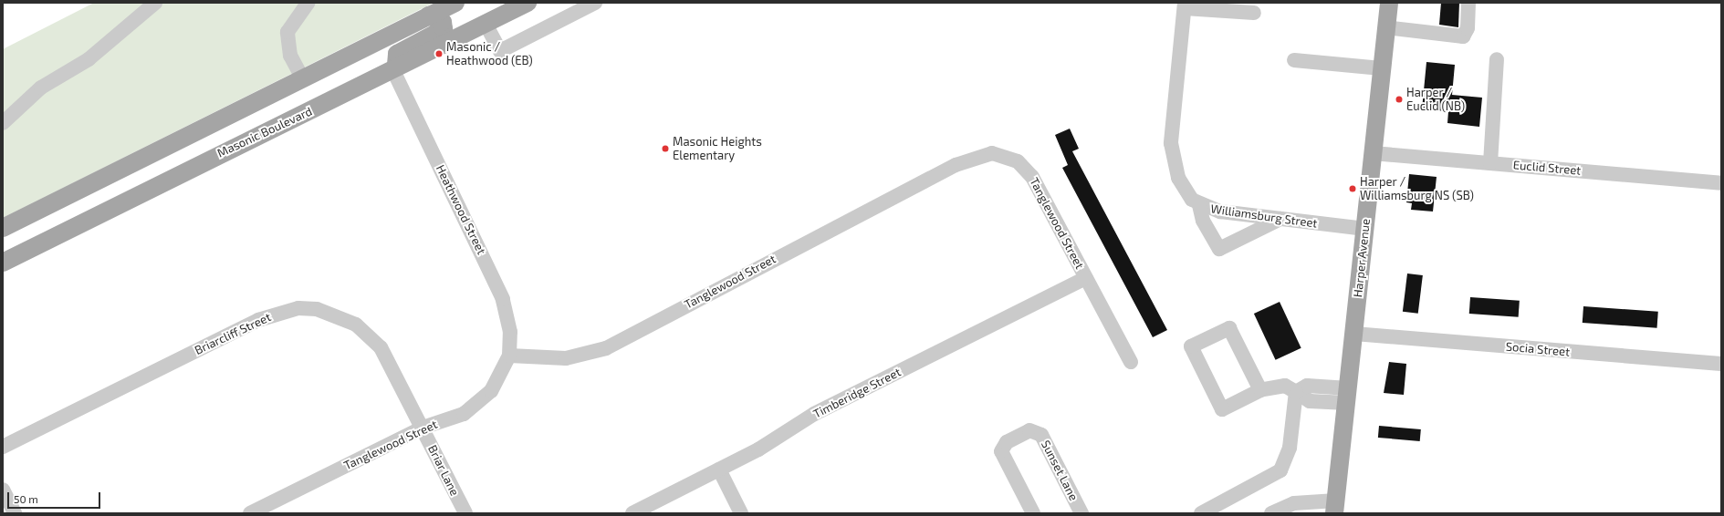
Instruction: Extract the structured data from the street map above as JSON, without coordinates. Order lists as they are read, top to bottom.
{
  "streets": {
    "main road": ["Masonic Boulevard", "Harper Avenue"],
    "street": [
      "Euclid Street",
      "Heathwood Street",
      "Williamsburg Street",
      "Tanglewood Street",
      "Briarcliff Street",
      "Socia Street",
      "Timberidge Street",
      "Briar Lane",
      "Sunset Lane"
    ]
  },
  "crossings": [
    ["Masonic Boulevard", "Heathwood Street"],
    ["Euclid Street", "Harper Avenue"],
    ["Heathwood Street", "Tanglewood Street"],
    ["Williamsburg Street", "Harper Avenue"],
    ["Tanglewood Street", "Briarcliff Street"],
    ["Tanglewood Street", "Timberidge Street"],
    ["Tanglewood Street", "Briar Lane"],
    ["Harper Avenue", "Socia Street"],
    ["Briarcliff Street", "Briar Lane"]
  ],
  "places": [
    "Masonic / Heathwood (EB)",
    "Harper / Euclid (NB)",
    "Masonic Heights Elementary",
    "Harper / Williamsburg NS (SB)"
  ],
  "scale_bar": "50 m"
}
